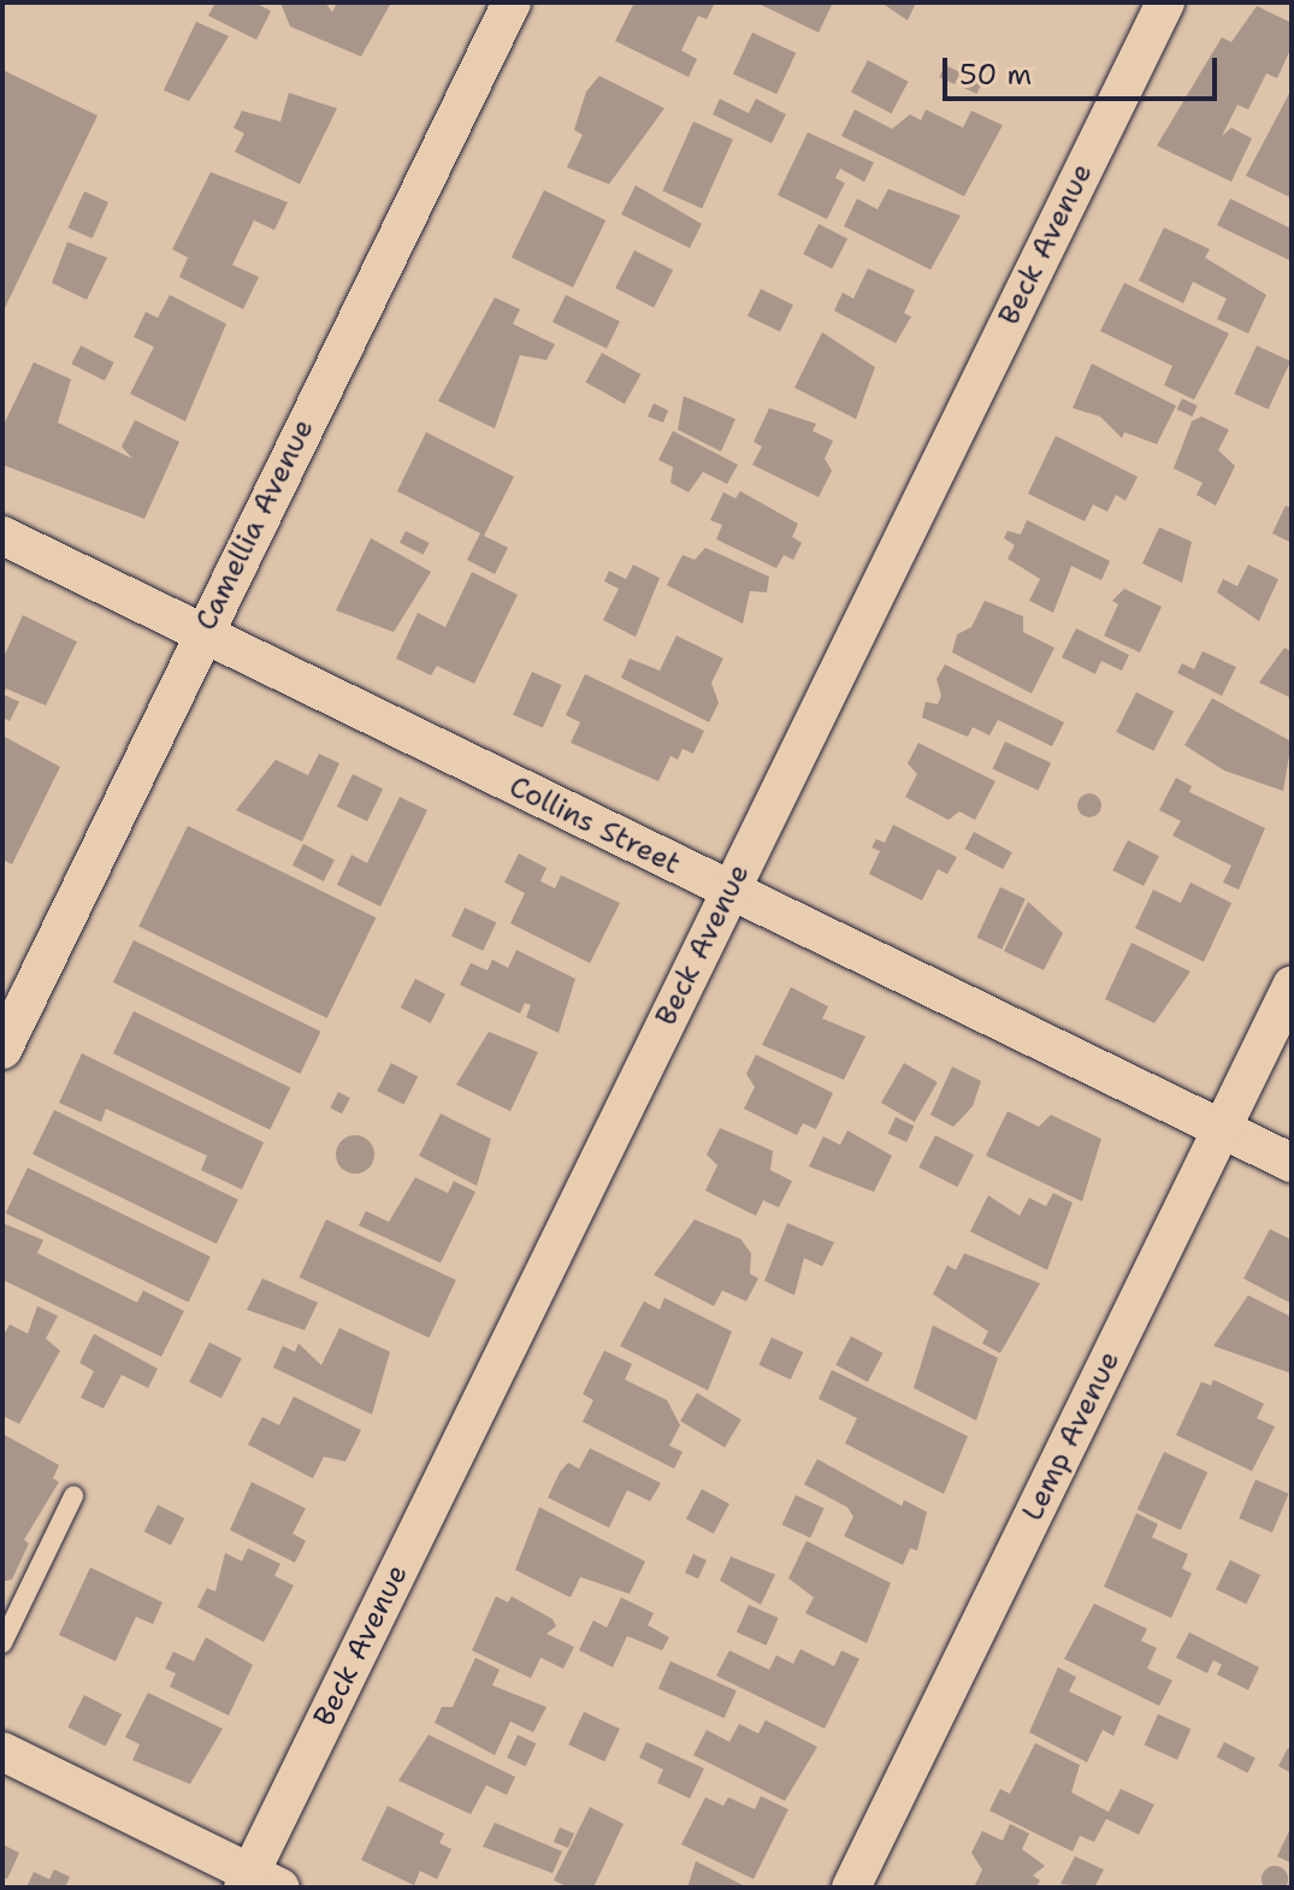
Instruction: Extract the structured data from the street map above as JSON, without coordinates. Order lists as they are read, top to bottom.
{
  "streets": {
    "street": [
      "Beck Avenue",
      "Camellia Avenue",
      "Collins Street",
      "Lemp Avenue"
    ]
  },
  "crossings": [
    ["Beck Avenue", "Collins Street"],
    ["Camellia Avenue", "Collins Street"],
    ["Collins Street", "Lemp Avenue"]
  ],
  "scale_bar": "50 m"
}
